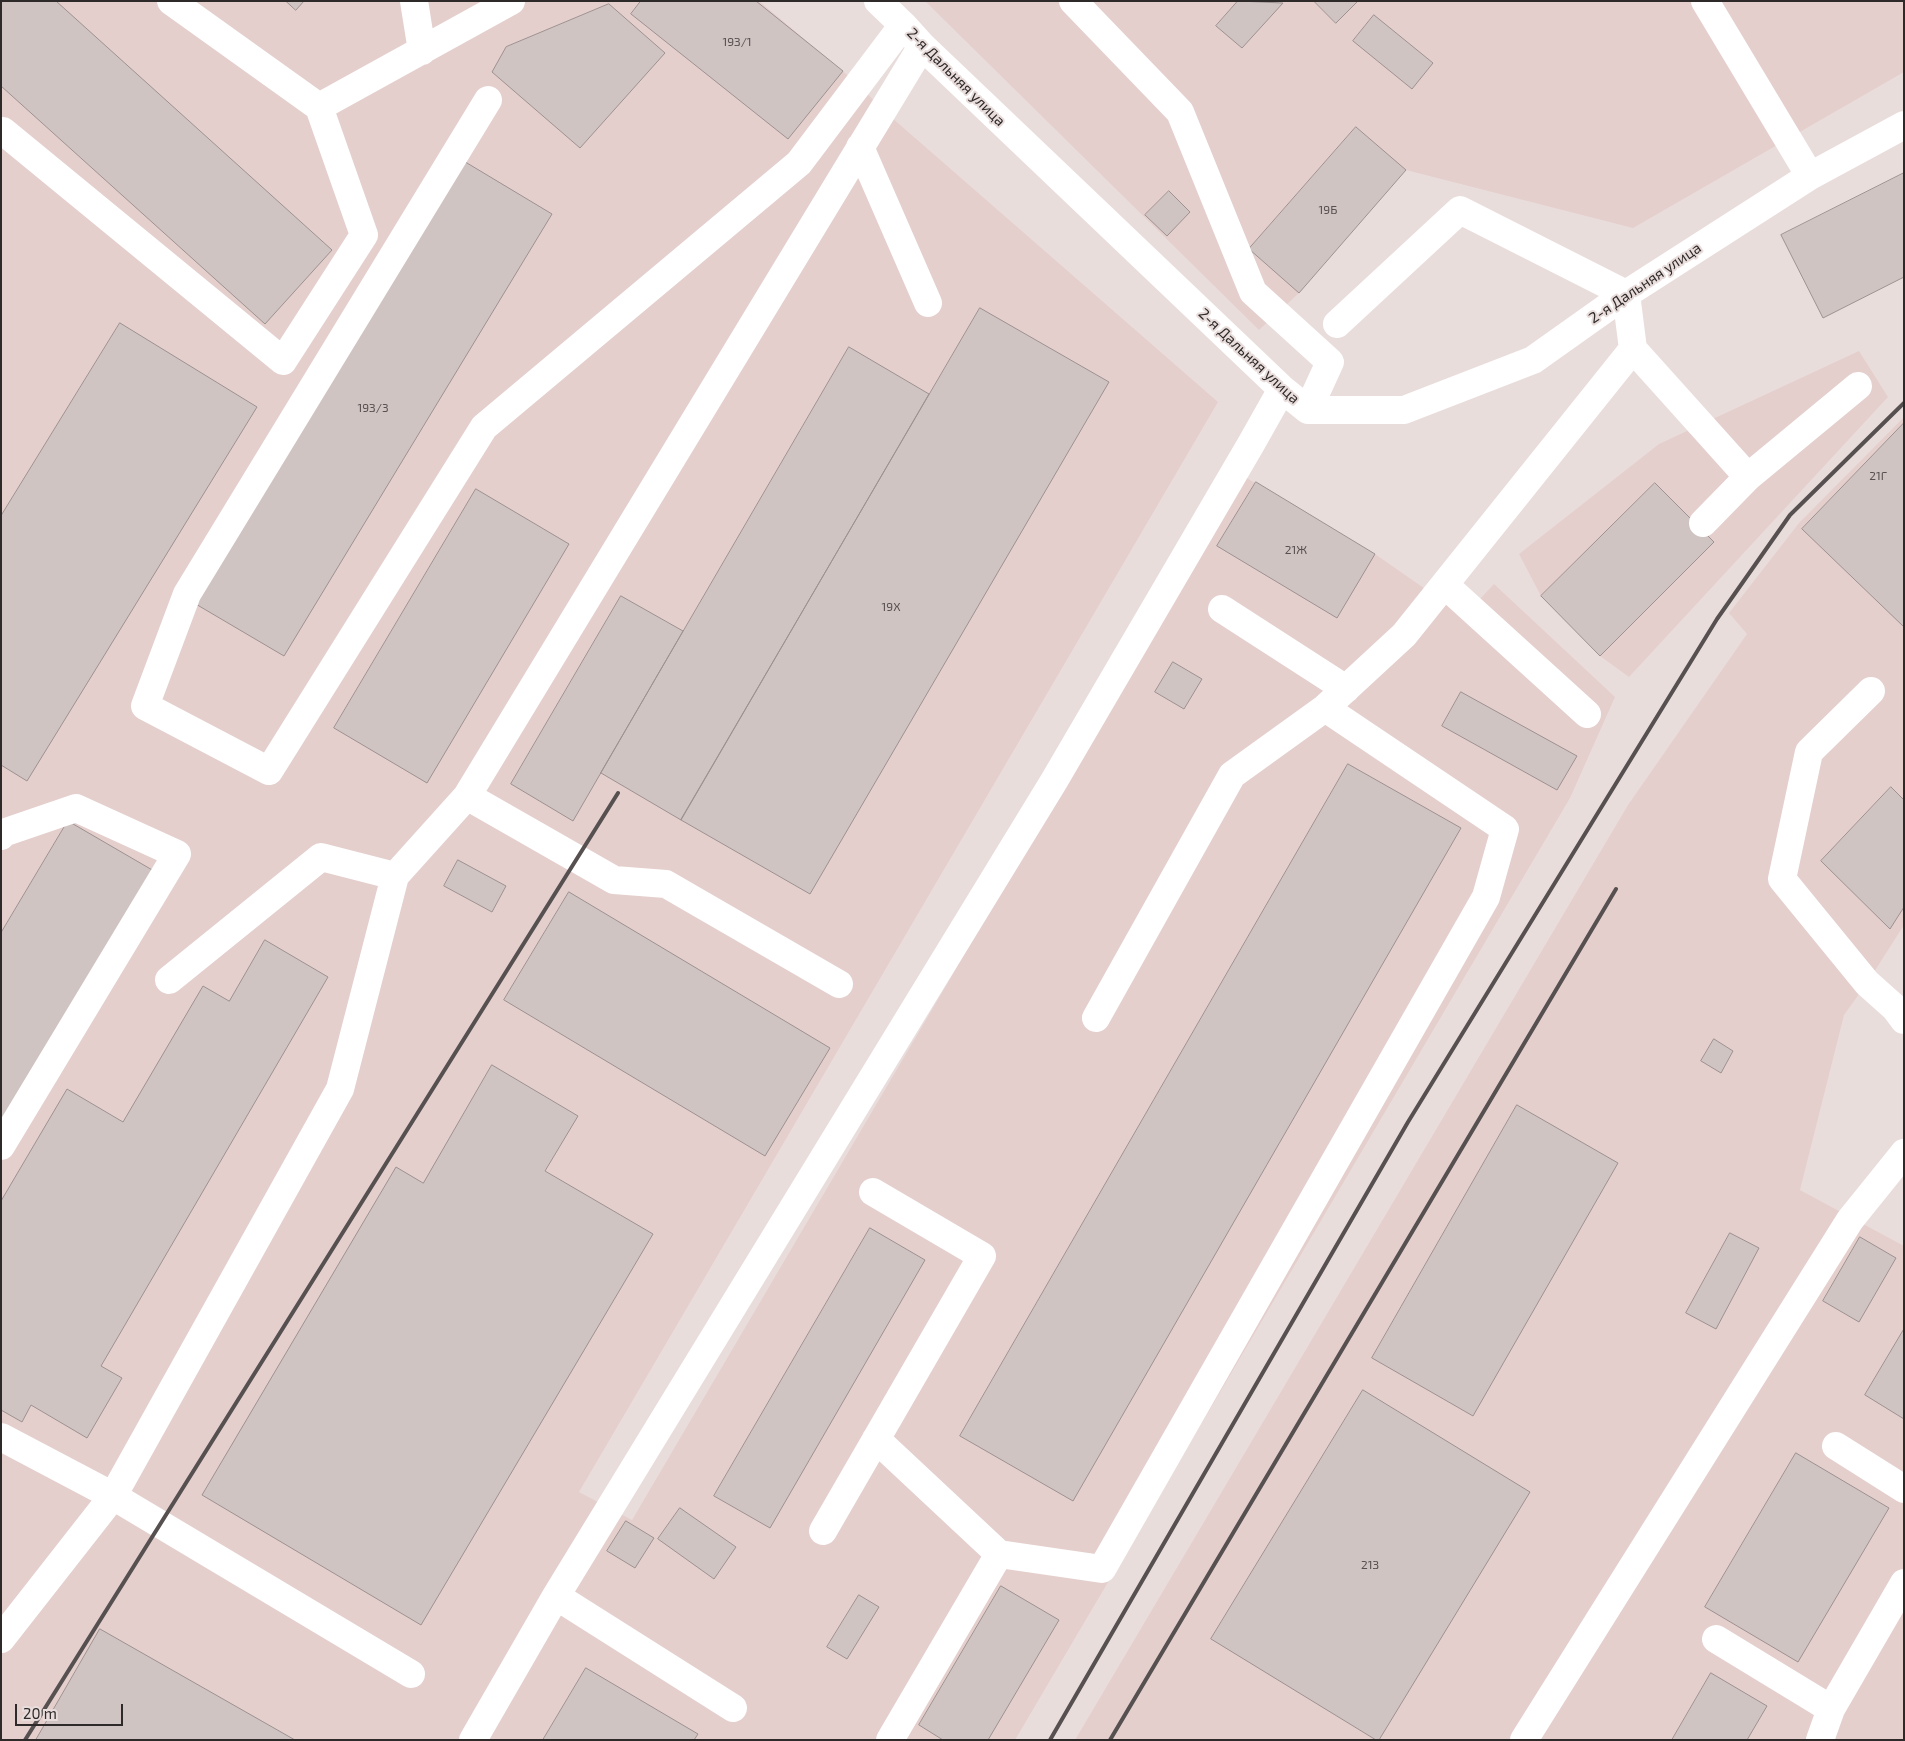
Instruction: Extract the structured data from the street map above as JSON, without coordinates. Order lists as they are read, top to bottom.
{
  "streets": {
    "street": ["2-я Дальняя улица"]
  },
  "house_numbers": [
    "19З/1",
    "19Б",
    "19З/3",
    "21Г",
    "21Ж",
    "19Х",
    "21З"
  ],
  "scale_bar": "20 m"
}
